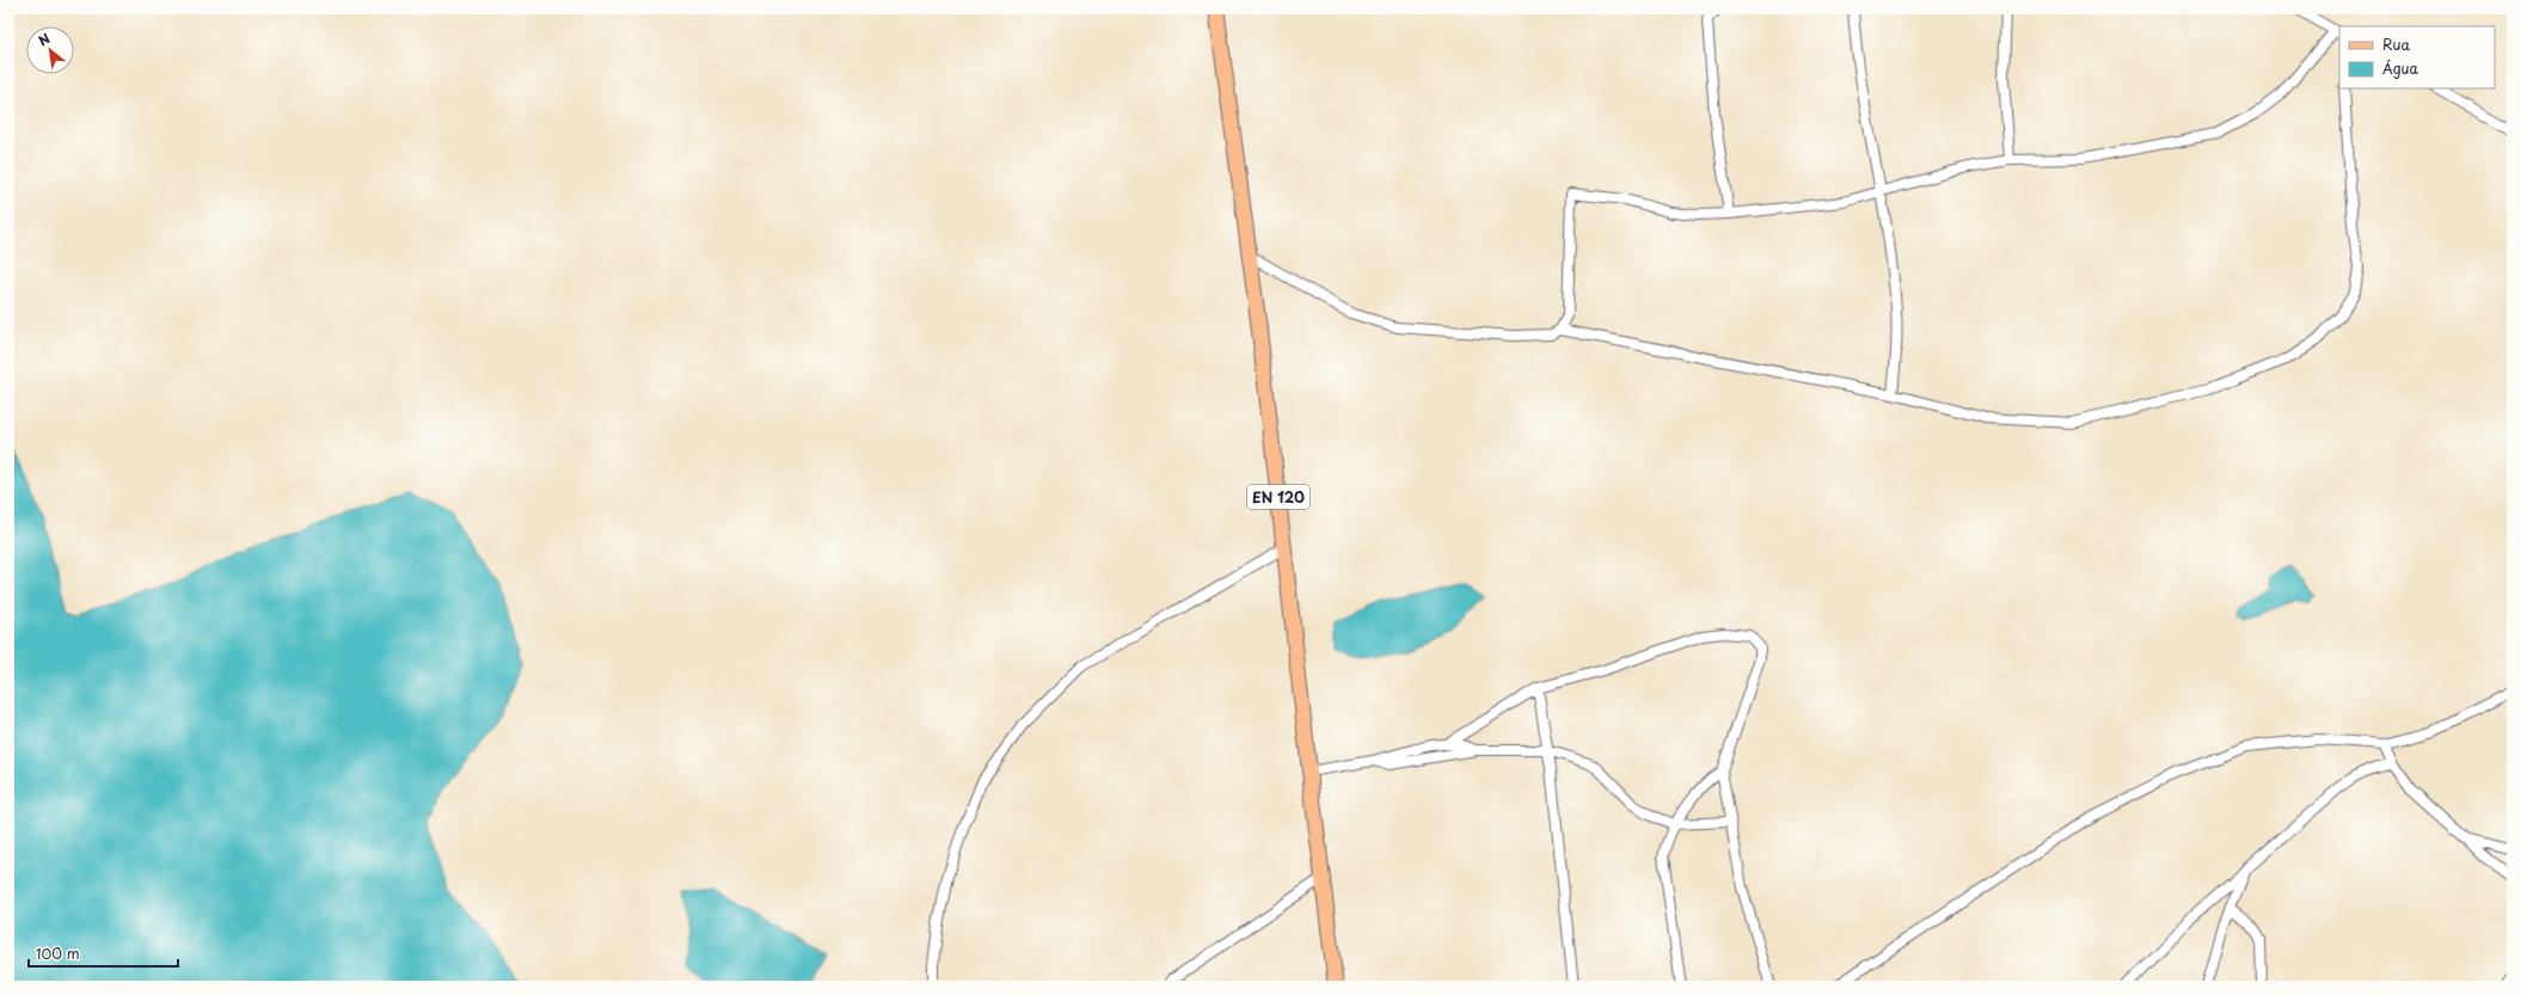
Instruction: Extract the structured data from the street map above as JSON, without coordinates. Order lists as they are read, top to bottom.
{
  "streets": {
    "main road": ["EN 120"]
  },
  "legend": ["Rua", "Água"],
  "scale_bar": "100 m",
  "north": "top left"
}
